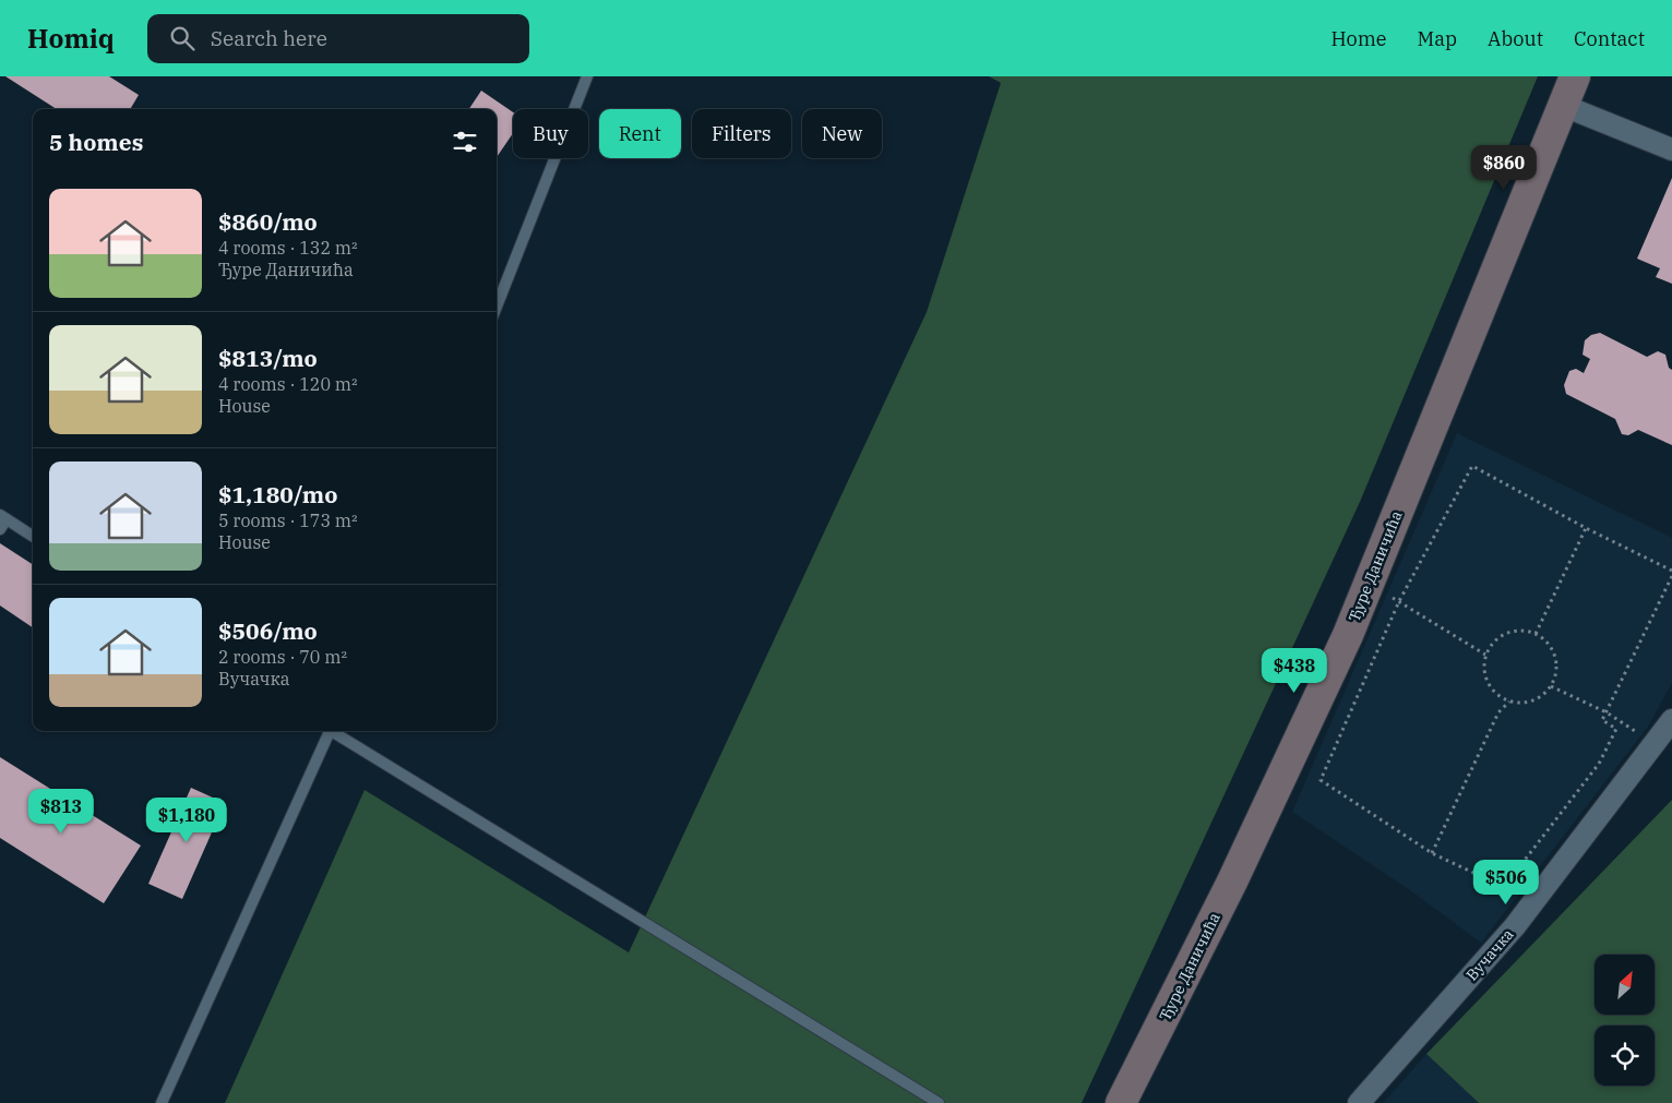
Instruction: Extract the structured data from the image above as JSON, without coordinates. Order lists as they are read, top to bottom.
{
  "streets": {
    "street": ["Ђуре Даничића", "Вучачка"]
  },
  "north": "top right",
  "page": {
    "header": "Homiq",
    "search": "Search here",
    "nav": [
      "Home",
      "Map",
      "About",
      "Contact"
    ],
    "chip": [
      "Buy",
      "Rent",
      "Filters",
      "New"
    ],
    "heading": "5 homes",
    "price": [
      "$860",
      "$438",
      "$813",
      "$1,180",
      "$506"
    ],
    "list": [
      {
        "name": "$860/mo",
        "note": "4 rooms · 132 m² · Ђуре Даничића"
      },
      {
        "name": "$813/mo",
        "note": "4 rooms · 120 m² · House"
      },
      {
        "name": "$1,180/mo",
        "note": "5 rooms · 173 m² · House"
      },
      {
        "name": "$506/mo",
        "note": "2 rooms · 70 m² · Вучачка"
      }
    ]
  }
}
